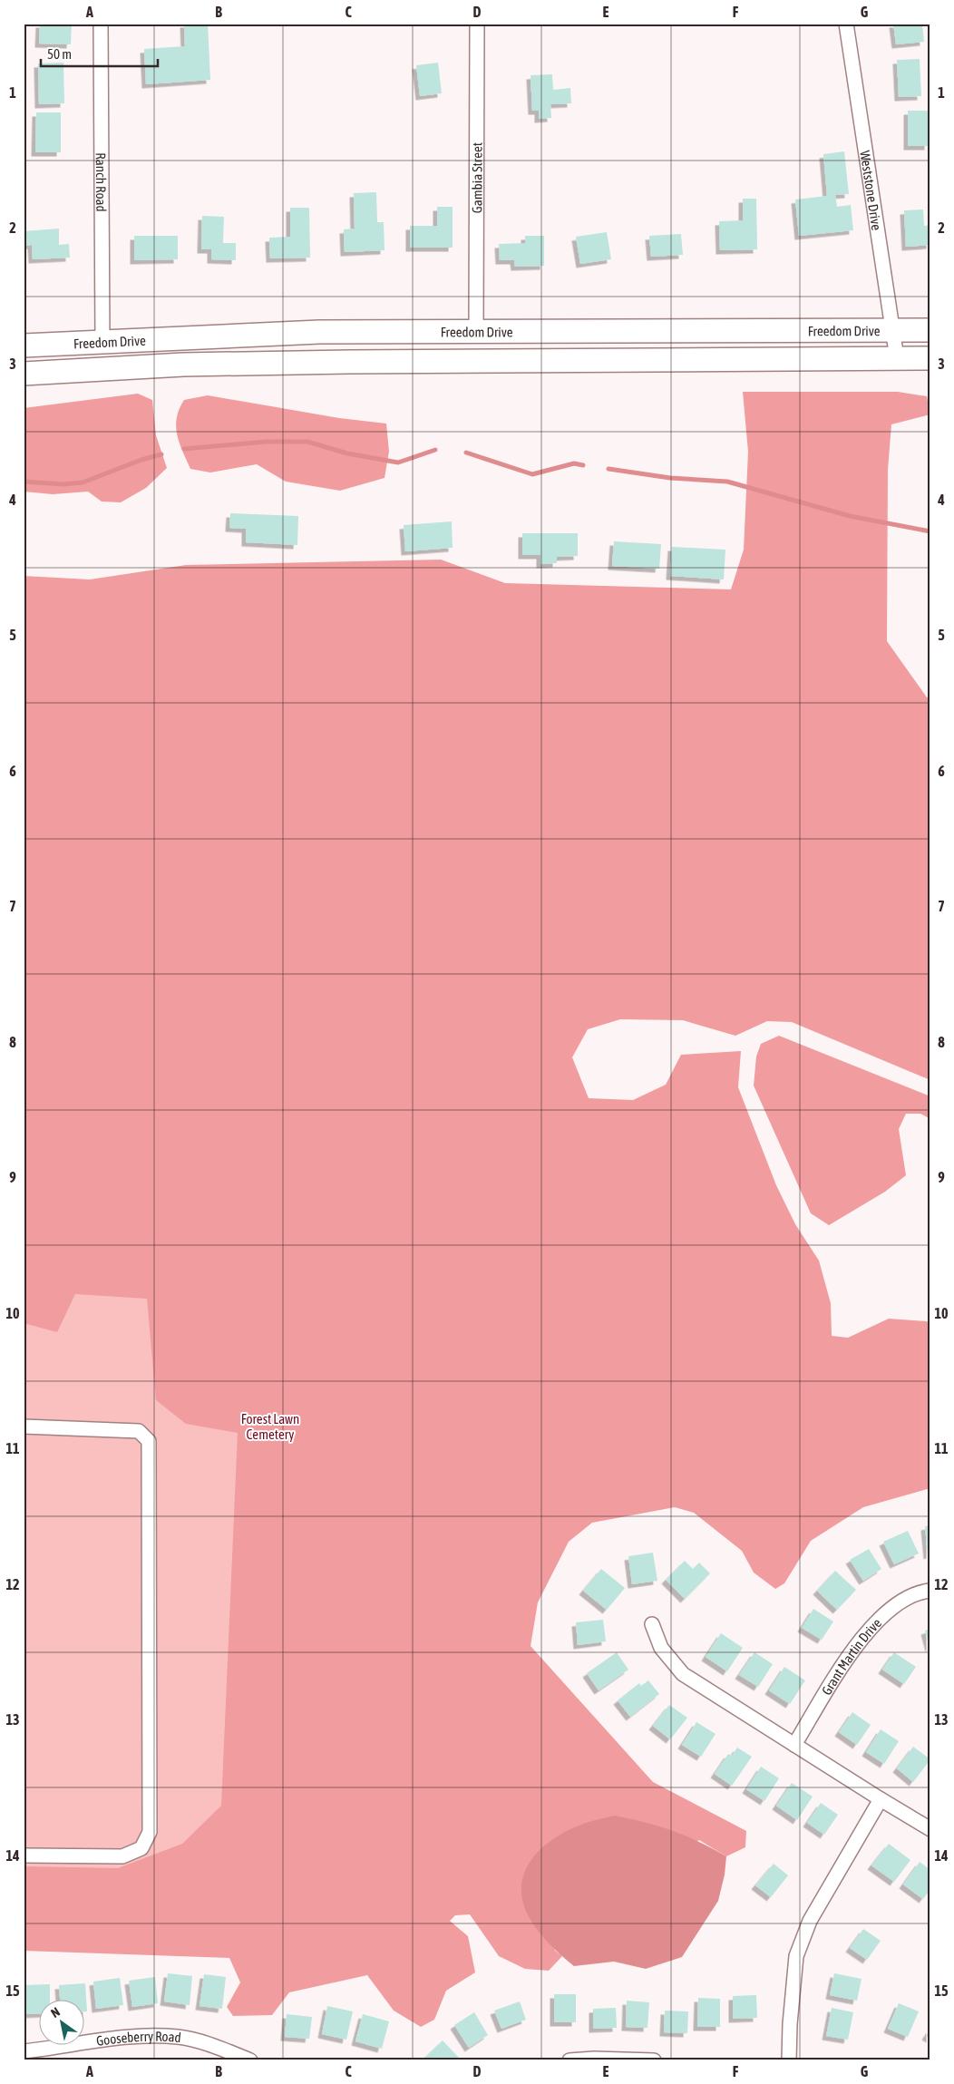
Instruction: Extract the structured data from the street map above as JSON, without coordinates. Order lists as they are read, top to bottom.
{
  "streets": {
    "main road": ["Freedom Drive"],
    "street": [
      "Gambia Street",
      "Ranch Road",
      "Weststone Drive",
      "Grant Martin Drive",
      "Gooseberry Road"
    ]
  },
  "crossings": [
    ["Gambia Street", "Freedom Drive"],
    ["Ranch Road", "Freedom Drive"],
    ["Weststone Drive", "Freedom Drive"]
  ],
  "parks": ["Forest Lawn Cemetery"],
  "scale_bar": "50 m",
  "north": "top left",
  "grid": {
    "columns": [
      "A",
      "B",
      "C",
      "D",
      "E",
      "F",
      "G"
    ],
    "rows": [
      "1",
      "2",
      "3",
      "4",
      "5",
      "6",
      "7",
      "8",
      "9",
      "10",
      "11",
      "12",
      "13",
      "14",
      "15"
    ]
  }
}
